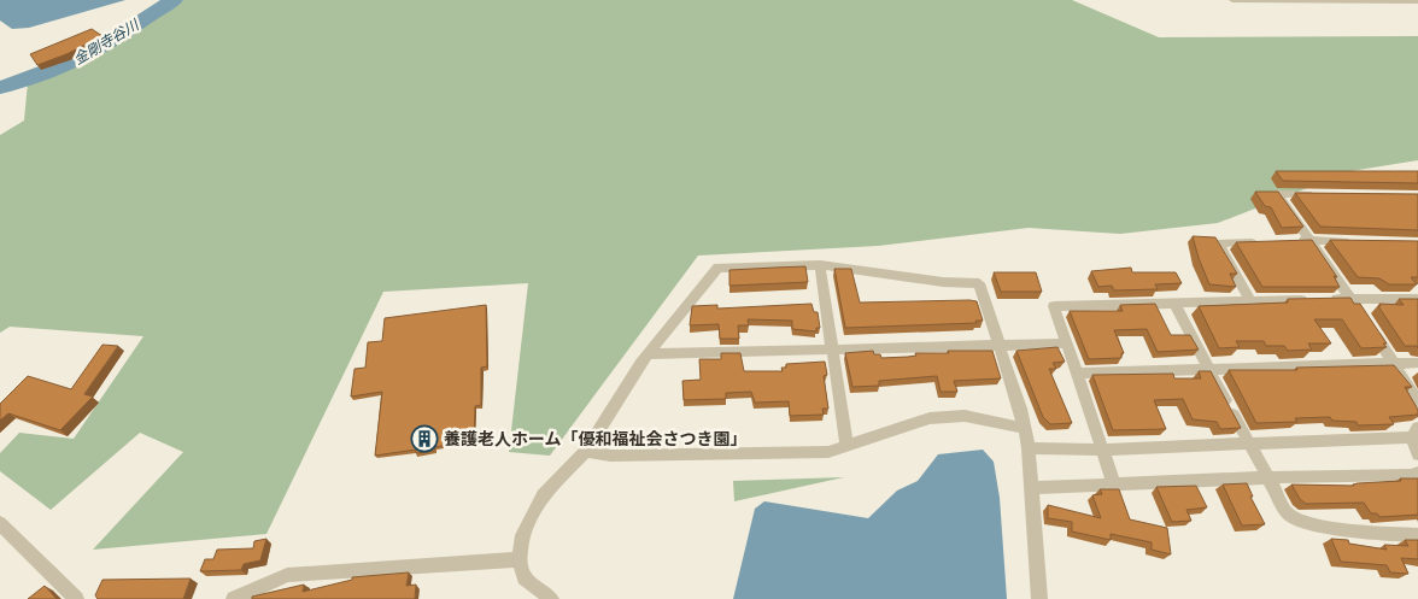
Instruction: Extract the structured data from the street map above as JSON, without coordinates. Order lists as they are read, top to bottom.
{
  "water": ["金剛寺谷川"],
  "places": {
    "building": ["養護老人ホーム「優和福祉会さつき園」"]
  }
}
